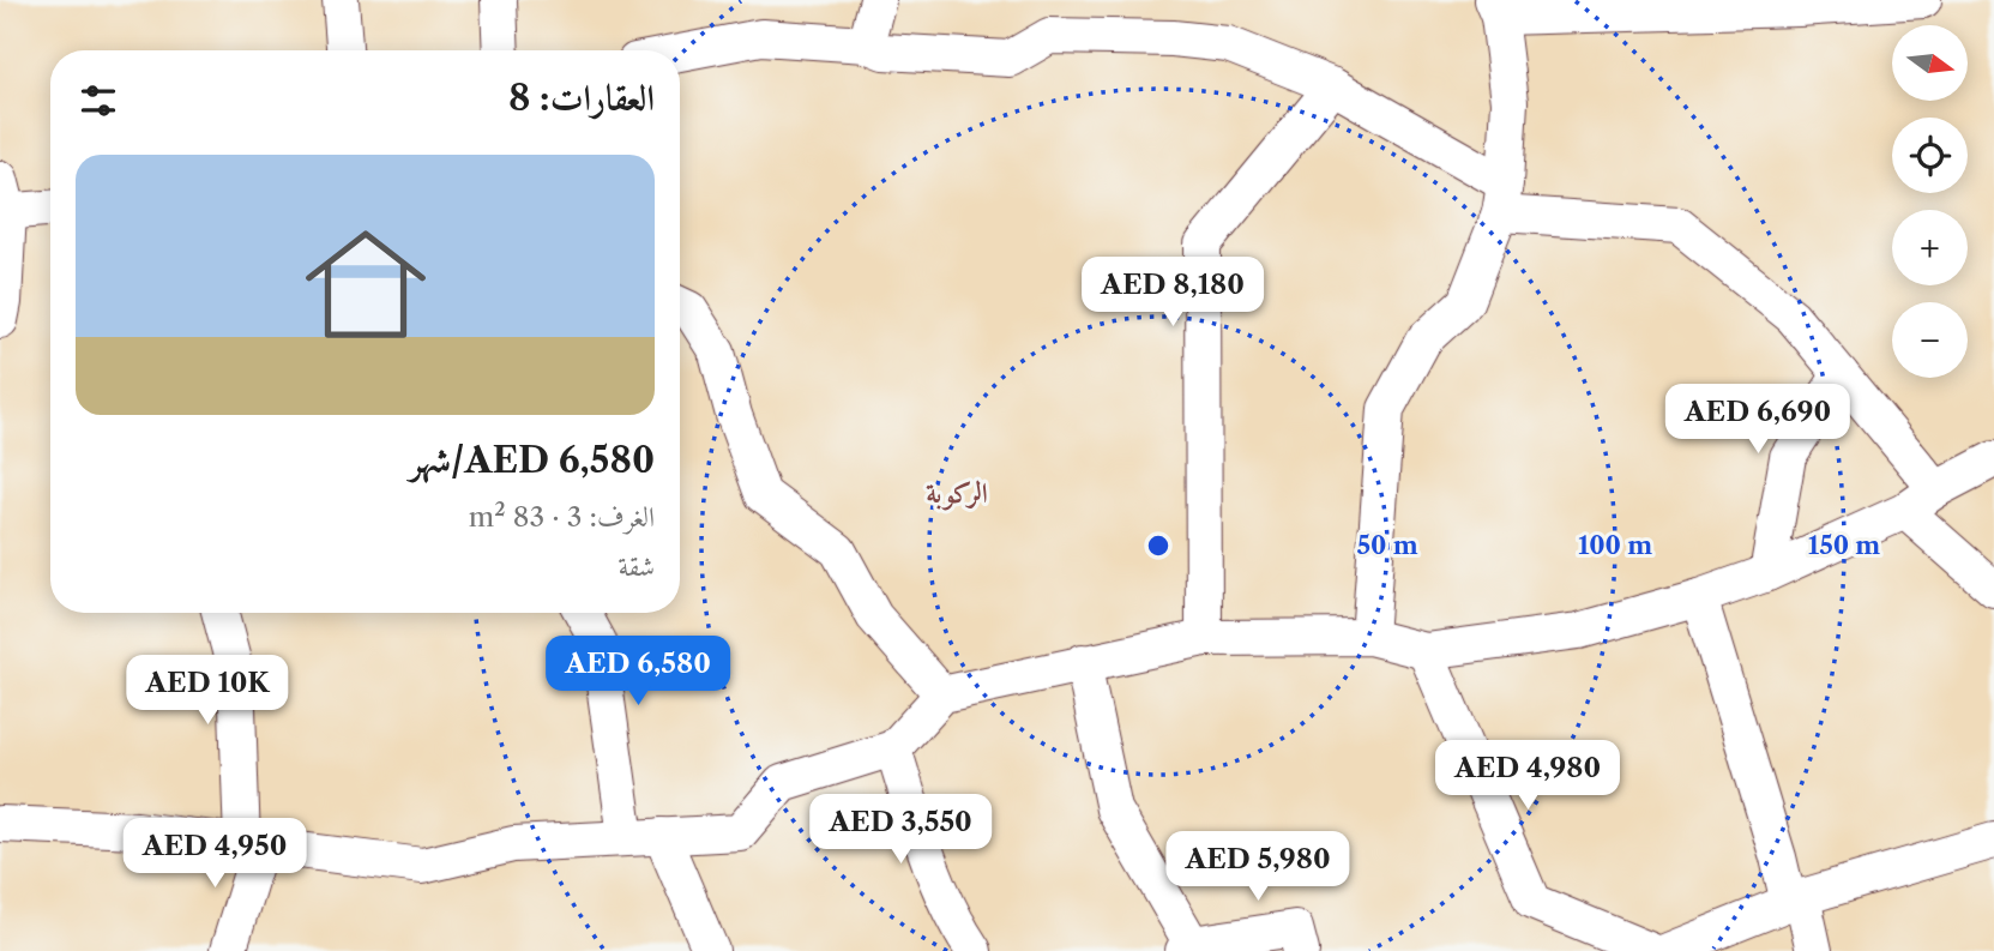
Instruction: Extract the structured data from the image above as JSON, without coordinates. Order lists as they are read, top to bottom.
{
  "districts": ["الركوبة"],
  "north": "right",
  "page": {
    "map_buttons": ["+", "−"],
    "heading": "العقارات: 8",
    "list": [
      {
        "name": "AED 6,580/شهر",
        "note": "الغرف: 3 · 83 m² · شقة"
      }
    ],
    "price": [
      "AED 8,180",
      "AED 6,690",
      "AED 6,580",
      "AED 10K",
      "AED 4,980",
      "AED 3,550",
      "AED 4,950",
      "AED 5,980"
    ]
  },
  "rings": ["50 m", "100 m", "150 m"]
}
